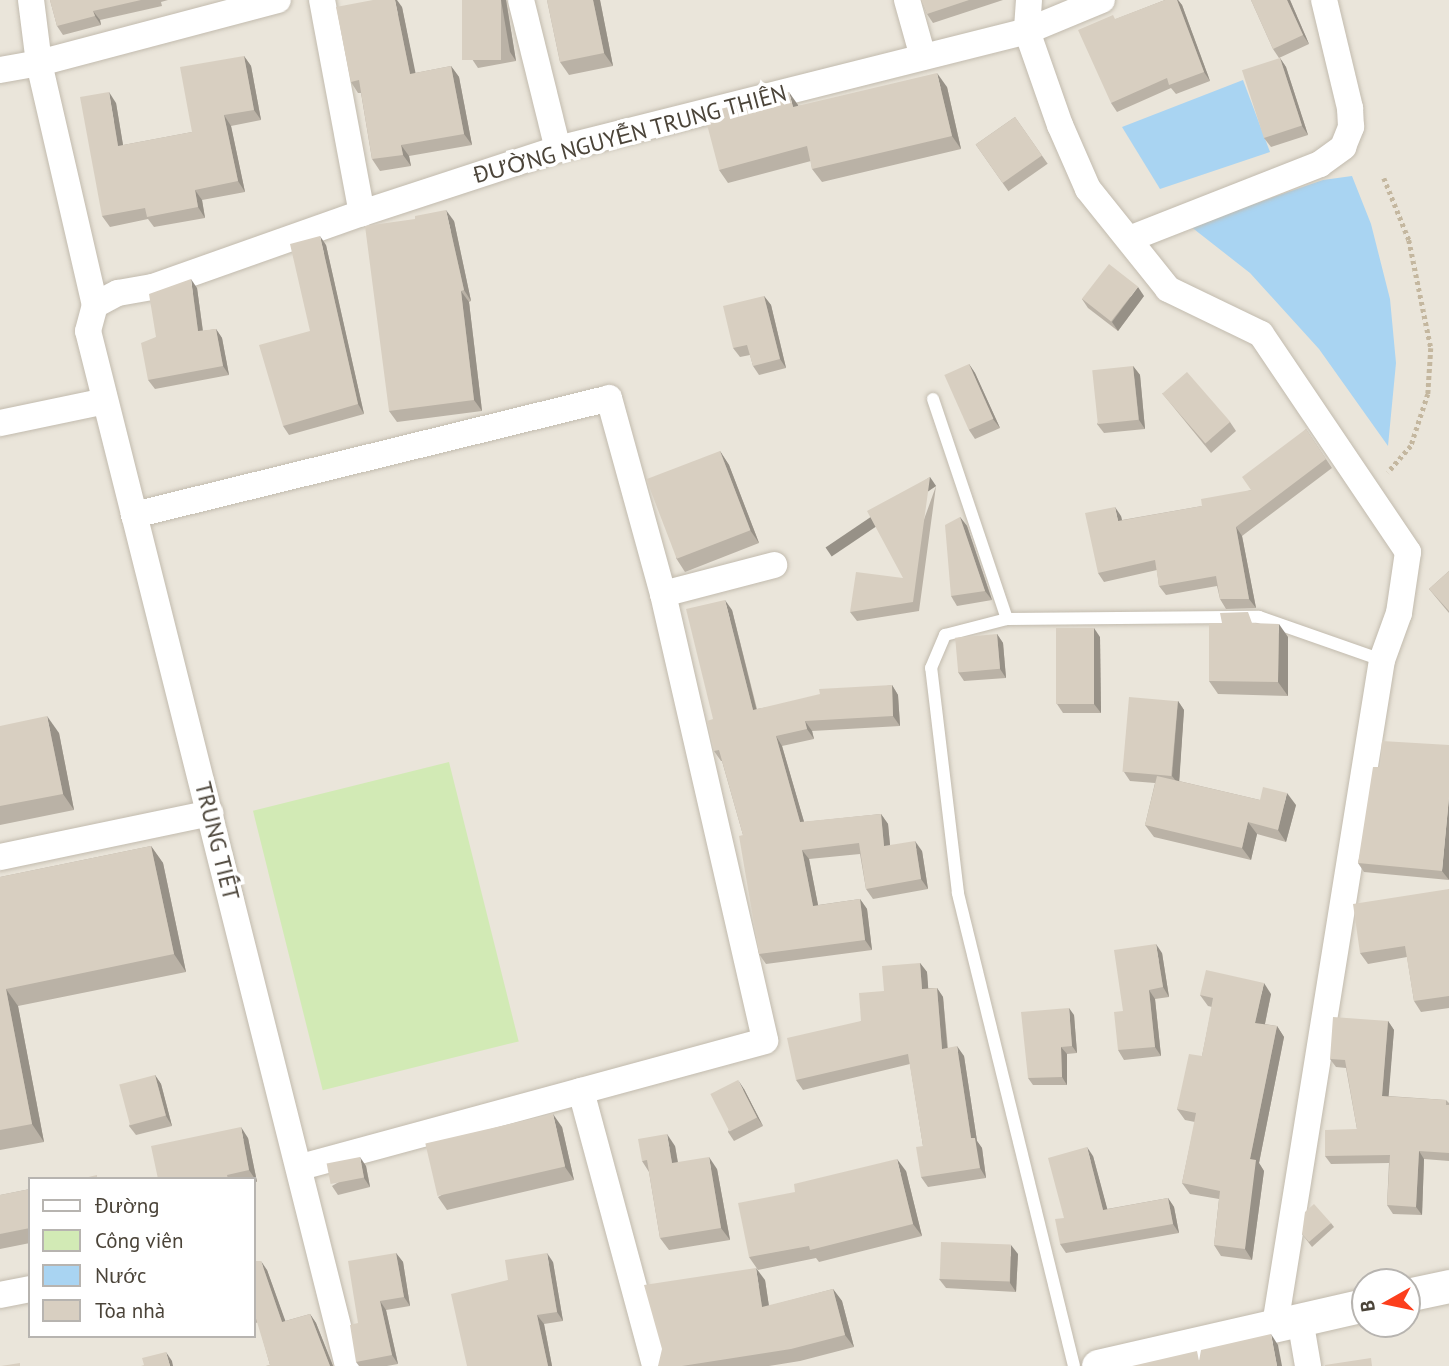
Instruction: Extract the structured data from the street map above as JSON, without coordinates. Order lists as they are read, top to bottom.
{
  "streets": {
    "street": ["ĐƯỜNG NGUYỄN TRUNG THIÊN", "TRUNG TIẾT"]
  },
  "crossings": [
    ["ĐƯỜNG NGUYỄN TRUNG THIÊN", "TRUNG TIẾT"]
  ],
  "legend": [
    "Đường",
    "Công viên",
    "Nước",
    "Tòa nhà"
  ],
  "north": "left"
}
